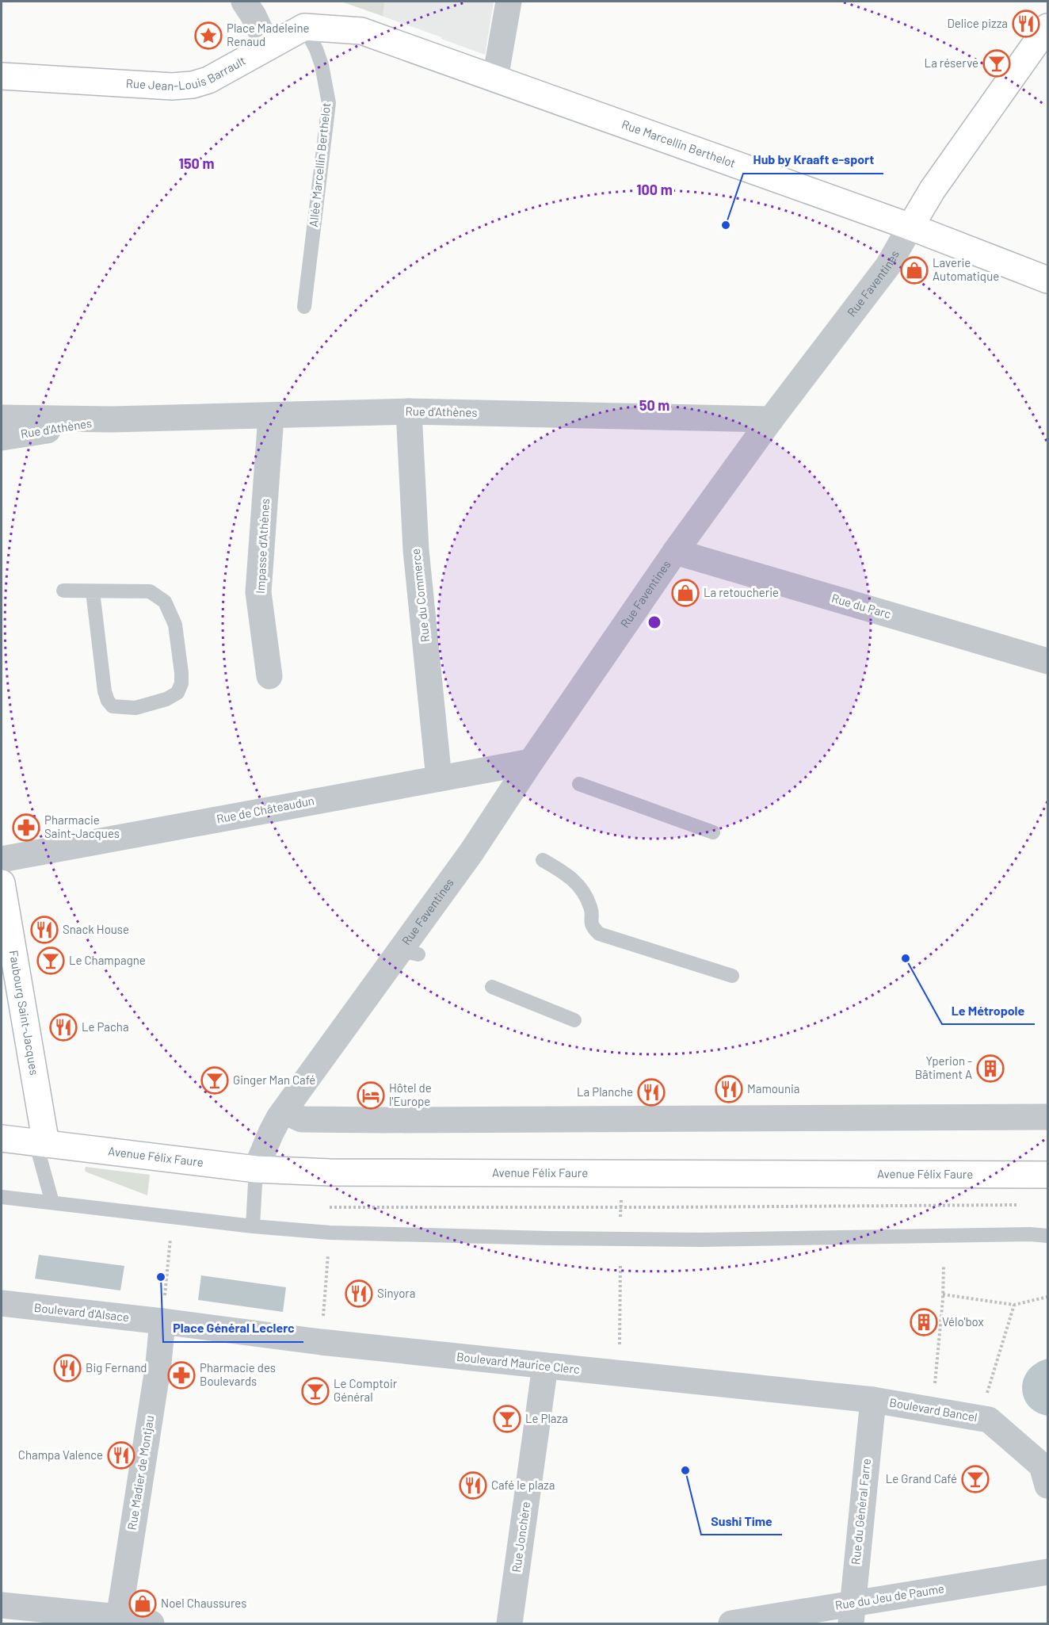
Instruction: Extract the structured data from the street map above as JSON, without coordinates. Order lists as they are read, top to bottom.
{
  "streets": {
    "main road": [
      "Rue Jean-Louis Barrault",
      "Rue Marcellin Berthelot",
      "Rue Faventines",
      "Faubourg Saint-Jacques",
      "Avenue Félix Faure"
    ],
    "street": [
      "Rue d'Athènes",
      "Impasse d'Athènes",
      "Rue du Commerce",
      "Rue du Parc",
      "Rue de Châteaudun",
      "Boulevard d'Alsace",
      "Boulevard Maurice Clerc",
      "Boulevard Bancel",
      "Rue Madier de Montjau",
      "Rue du Général Farre",
      "Rue Jonchère",
      "Rue du Jeu de Paume"
    ],
    "lane": ["Allée Marcellin Berthelot"]
  },
  "crossings": [
    ["Rue Jean-Louis Barrault", "Rue Marcellin Berthelot"],
    ["Rue Jean-Louis Barrault", "Allée Marcellin Berthelot"],
    ["Rue Marcellin Berthelot", "Allée Marcellin Berthelot"],
    ["Rue Marcellin Berthelot", "Rue Faventines"],
    ["Rue Faventines", "Rue d'Athènes"],
    ["Rue Faventines", "Rue du Parc"],
    ["Rue Faventines", "Rue de Châteaudun"],
    ["Rue Faventines", "Avenue Félix Faure"],
    ["Rue d'Athènes", "Impasse d'Athènes"],
    ["Rue d'Athènes", "Rue du Commerce"],
    ["Rue du Commerce", "Rue de Châteaudun"],
    ["Faubourg Saint-Jacques", "Avenue Félix Faure"],
    ["Boulevard d'Alsace", "Boulevard Maurice Clerc"],
    ["Boulevard d'Alsace", "Rue Madier de Montjau"],
    ["Boulevard Maurice Clerc", "Boulevard Bancel"],
    ["Boulevard Maurice Clerc", "Rue Madier de Montjau"],
    ["Boulevard Maurice Clerc", "Rue du Général Farre"],
    ["Boulevard Maurice Clerc", "Rue Jonchère"],
    ["Boulevard Bancel", "Rue du Général Farre"],
    ["Rue du Général Farre", "Rue du Jeu de Paume"]
  ],
  "places": {
    "restaurant": [
      "Delice pizza",
      "Snack House",
      "Le Pacha",
      "Mamounia",
      "La Planche",
      "Sinyora",
      "Big Fernand",
      "Champa Valence",
      "Café le plaza"
    ],
    "place": ["Place Madeleine Renaud"],
    "bar": [
      "La réserve",
      "Le Champagne",
      "Ginger Man Café",
      "Le Comptoir Général",
      "Le Plaza",
      "Le Grand Café"
    ],
    "other": [
      "Hub by Kraaft e-sport",
      "Le Métropole",
      "Place Général Leclerc",
      "Sushi Time"
    ],
    "shop": ["Laverie Automatique", "La retoucherie", "Noel Chaussures"],
    "pharmacy": ["Pharmacie Saint-Jacques", "Pharmacie des Boulevards"],
    "building": ["Yperion - Bâtiment A", "Vélo'box"],
    "hotel": ["Hôtel de l'Europe"]
  },
  "rings": ["150 m", "100 m", "50 m"]
}
